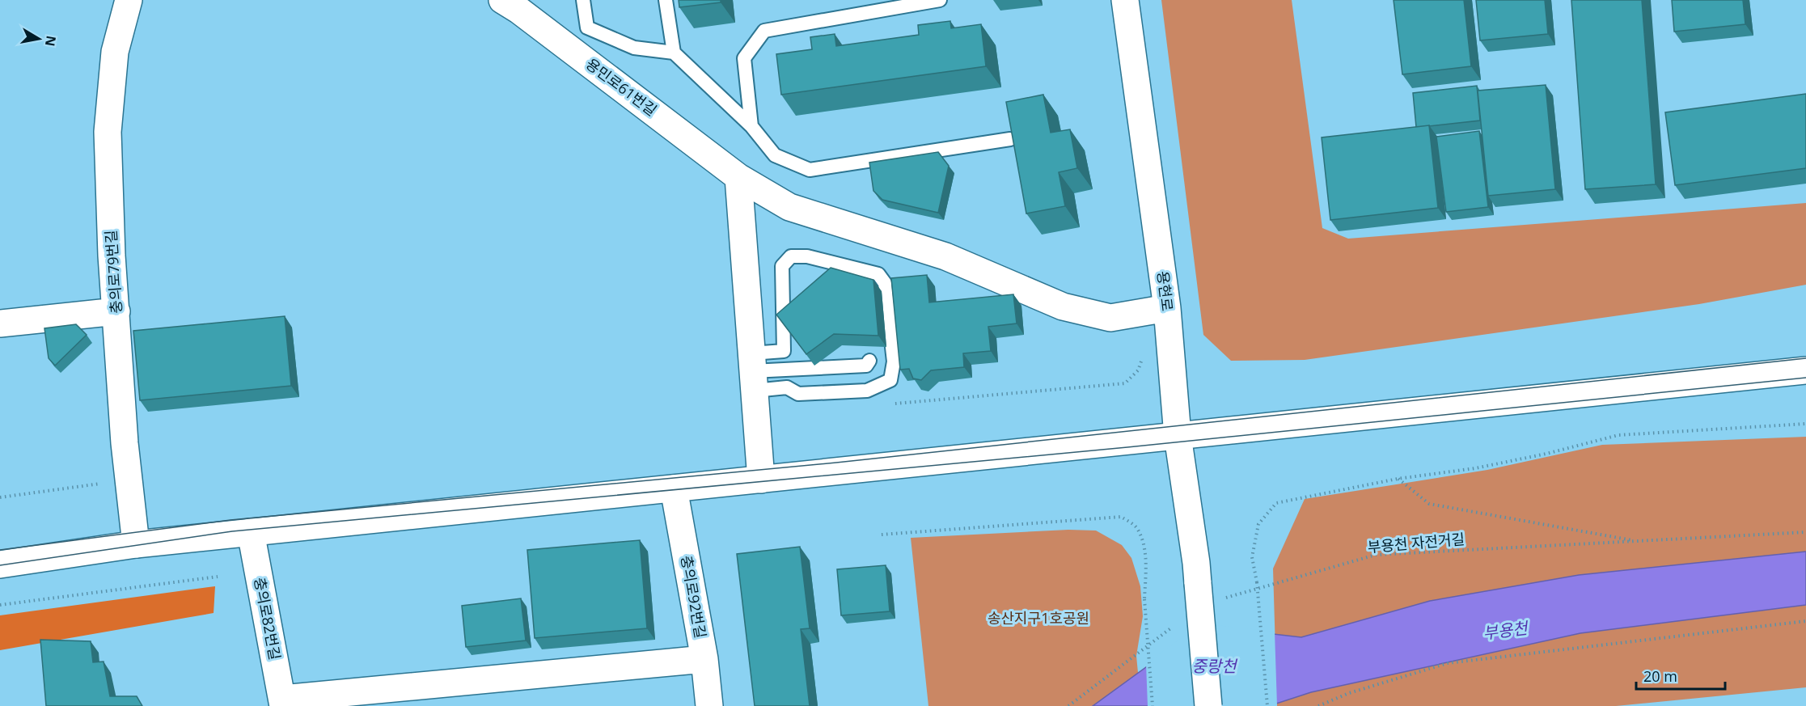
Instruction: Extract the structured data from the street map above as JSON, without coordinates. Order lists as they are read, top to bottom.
{
  "streets": {
    "street": [
      "용민로61번길",
      "충의로79번길",
      "용현로",
      "충의로92번길",
      "충의로82번길"
    ],
    "path": ["부용천 자전거길"]
  },
  "crossings": [
    ["용민로61번길", "용현로"]
  ],
  "water": ["부용천", "중랑천"],
  "parks": ["송산지구1호공원"],
  "scale_bar": "20 m",
  "north": "right"
}
